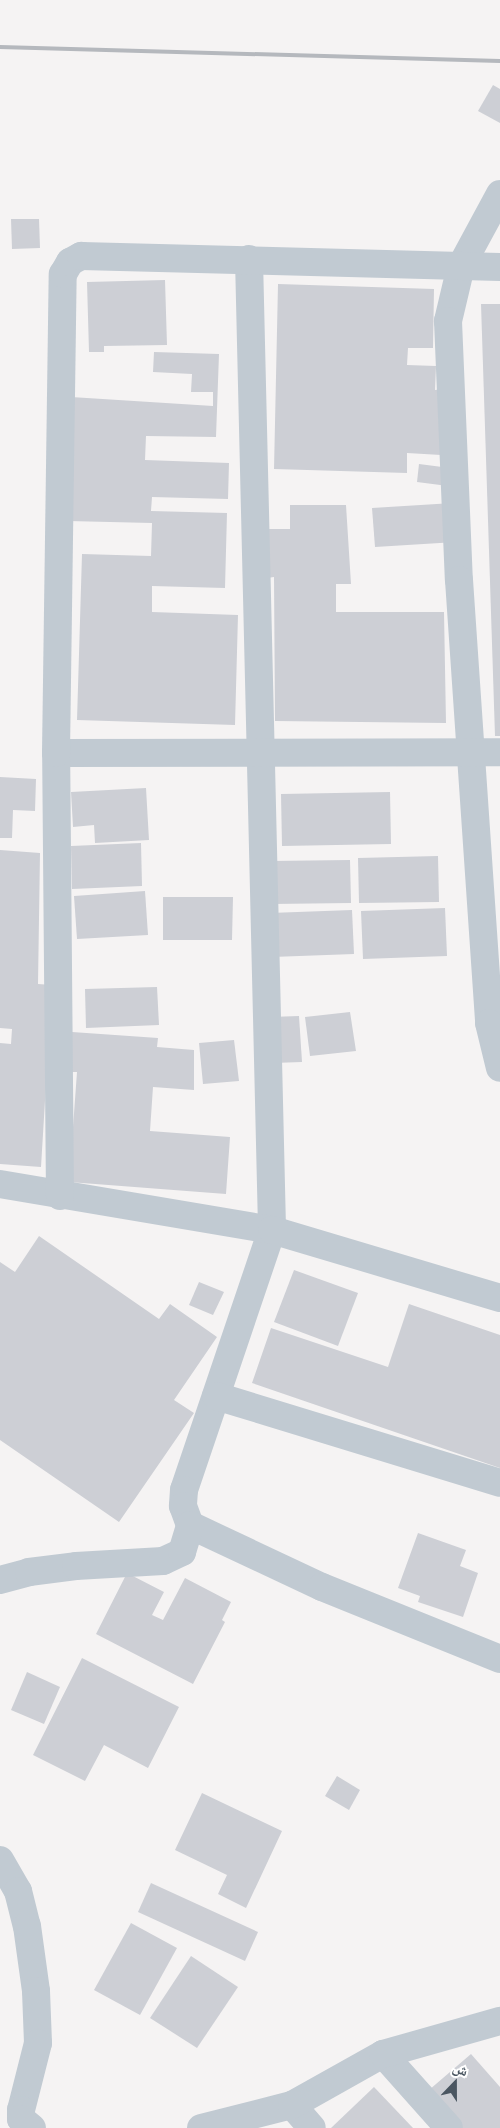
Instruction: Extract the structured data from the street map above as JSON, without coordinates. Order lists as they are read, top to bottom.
{
  "north": "top"
}
